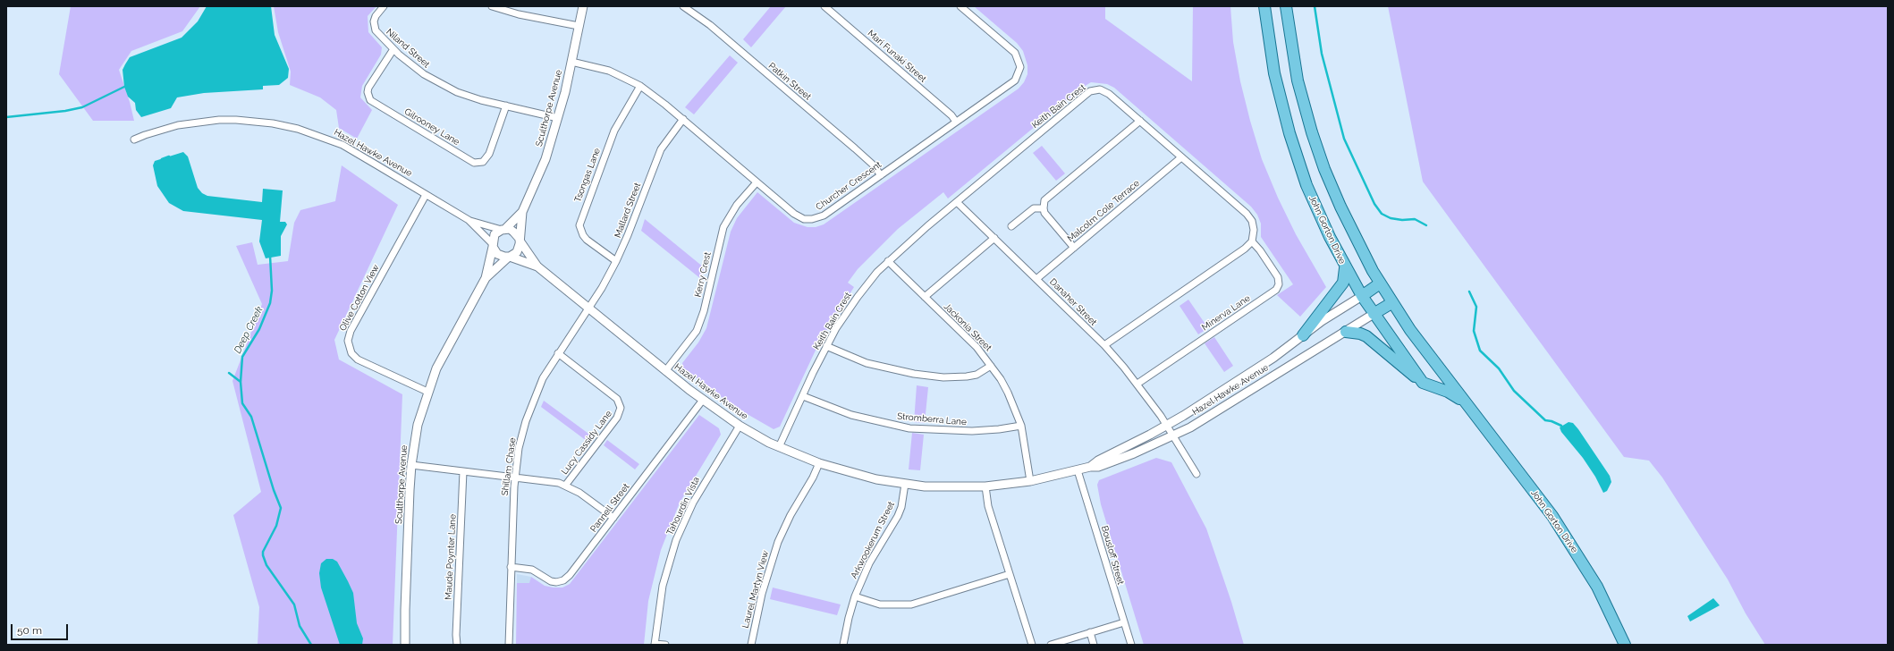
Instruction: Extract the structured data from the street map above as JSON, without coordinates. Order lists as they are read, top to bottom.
{
  "streets": {
    "main road": ["John Gorton Drive"],
    "street": [
      "Niland Street",
      "Mari Funaki Street",
      "Patkin Street",
      "Keith Bain Crest",
      "Sculthorpe Avenue",
      "Gilrooney Lane",
      "Hazel Hawke Avenue",
      "Tsongas Lane",
      "Churcher Crescent",
      "Mallard Street",
      "Malcolm Cole Terrace",
      "Kerry Crest",
      "Olive Cotton View",
      "Danaher Street",
      "Minerva Lane",
      "Jackonia Street",
      "Stromberra Lane",
      "Lucy Cassidy Lane",
      "Shillam Chase",
      "Tahourdin Vista",
      "Pannell Street",
      "Arkwookerum Street",
      "Bousloff Street",
      "Maude Poynter Lane",
      "Laurel Martyn View"
    ]
  },
  "crossings": [
    ["Niland Street", "Sculthorpe Avenue"],
    ["Niland Street", "Gilrooney Lane"],
    ["Mari Funaki Street", "Churcher Crescent"],
    ["Patkin Street", "Churcher Crescent"],
    ["Keith Bain Crest", "Hazel Hawke Avenue"],
    ["Keith Bain Crest", "Malcolm Cole Terrace"],
    ["Keith Bain Crest", "Danaher Street"],
    ["Keith Bain Crest", "Minerva Lane"],
    ["Keith Bain Crest", "Jackonia Street"],
    ["Keith Bain Crest", "Stromberra Lane"],
    ["Sculthorpe Avenue", "Hazel Hawke Avenue"],
    ["Sculthorpe Avenue", "Churcher Crescent"],
    ["Sculthorpe Avenue", "Olive Cotton View"],
    ["Hazel Hawke Avenue", "Mallard Street"],
    ["Hazel Hawke Avenue", "John Gorton Drive"],
    ["Hazel Hawke Avenue", "Kerry Crest"],
    ["Hazel Hawke Avenue", "Olive Cotton View"],
    ["Hazel Hawke Avenue", "Danaher Street"],
    ["Hazel Hawke Avenue", "Jackonia Street"],
    ["Hazel Hawke Avenue", "Shillam Chase"],
    ["Hazel Hawke Avenue", "Tahourdin Vista"],
    ["Hazel Hawke Avenue", "Pannell Street"],
    ["Hazel Hawke Avenue", "Arkwookerum Street"],
    ["Hazel Hawke Avenue", "Bousloff Street"],
    ["Hazel Hawke Avenue", "Laurel Martyn View"],
    ["Tsongas Lane", "Churcher Crescent"],
    ["Tsongas Lane", "Mallard Street"],
    ["Churcher Crescent", "Mallard Street"],
    ["Churcher Crescent", "Kerry Crest"],
    ["Mallard Street", "Shillam Chase"],
    ["Malcolm Cole Terrace", "Danaher Street"],
    ["Danaher Street", "Minerva Lane"],
    ["Jackonia Street", "Stromberra Lane"],
    ["Lucy Cassidy Lane", "Shillam Chase"],
    ["Shillam Chase", "Pannell Street"]
  ],
  "water": ["Deep Creek"],
  "scale_bar": "50 m"
}
